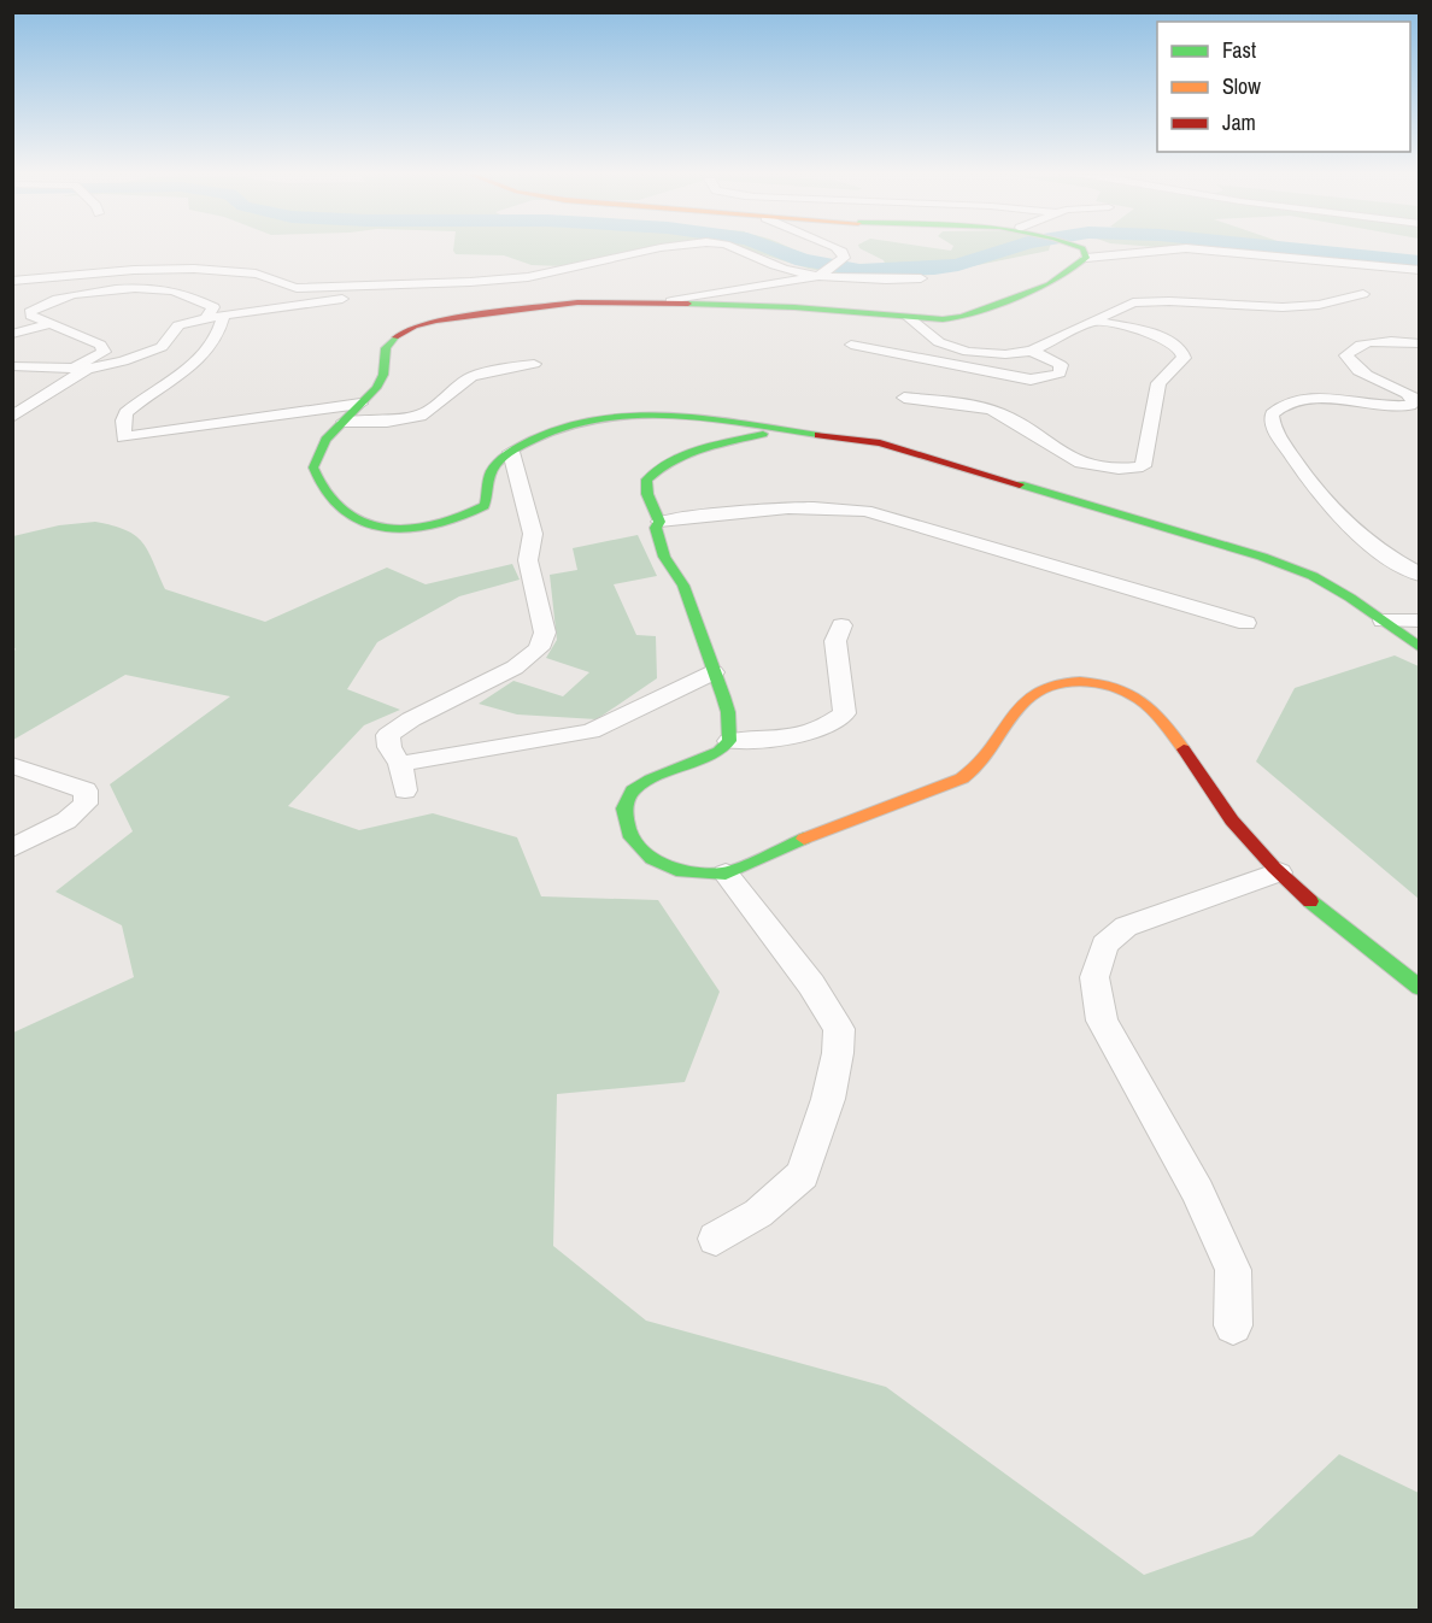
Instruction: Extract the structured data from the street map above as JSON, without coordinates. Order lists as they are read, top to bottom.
{
  "legend": ["Fast", "Slow", "Jam"]
}
